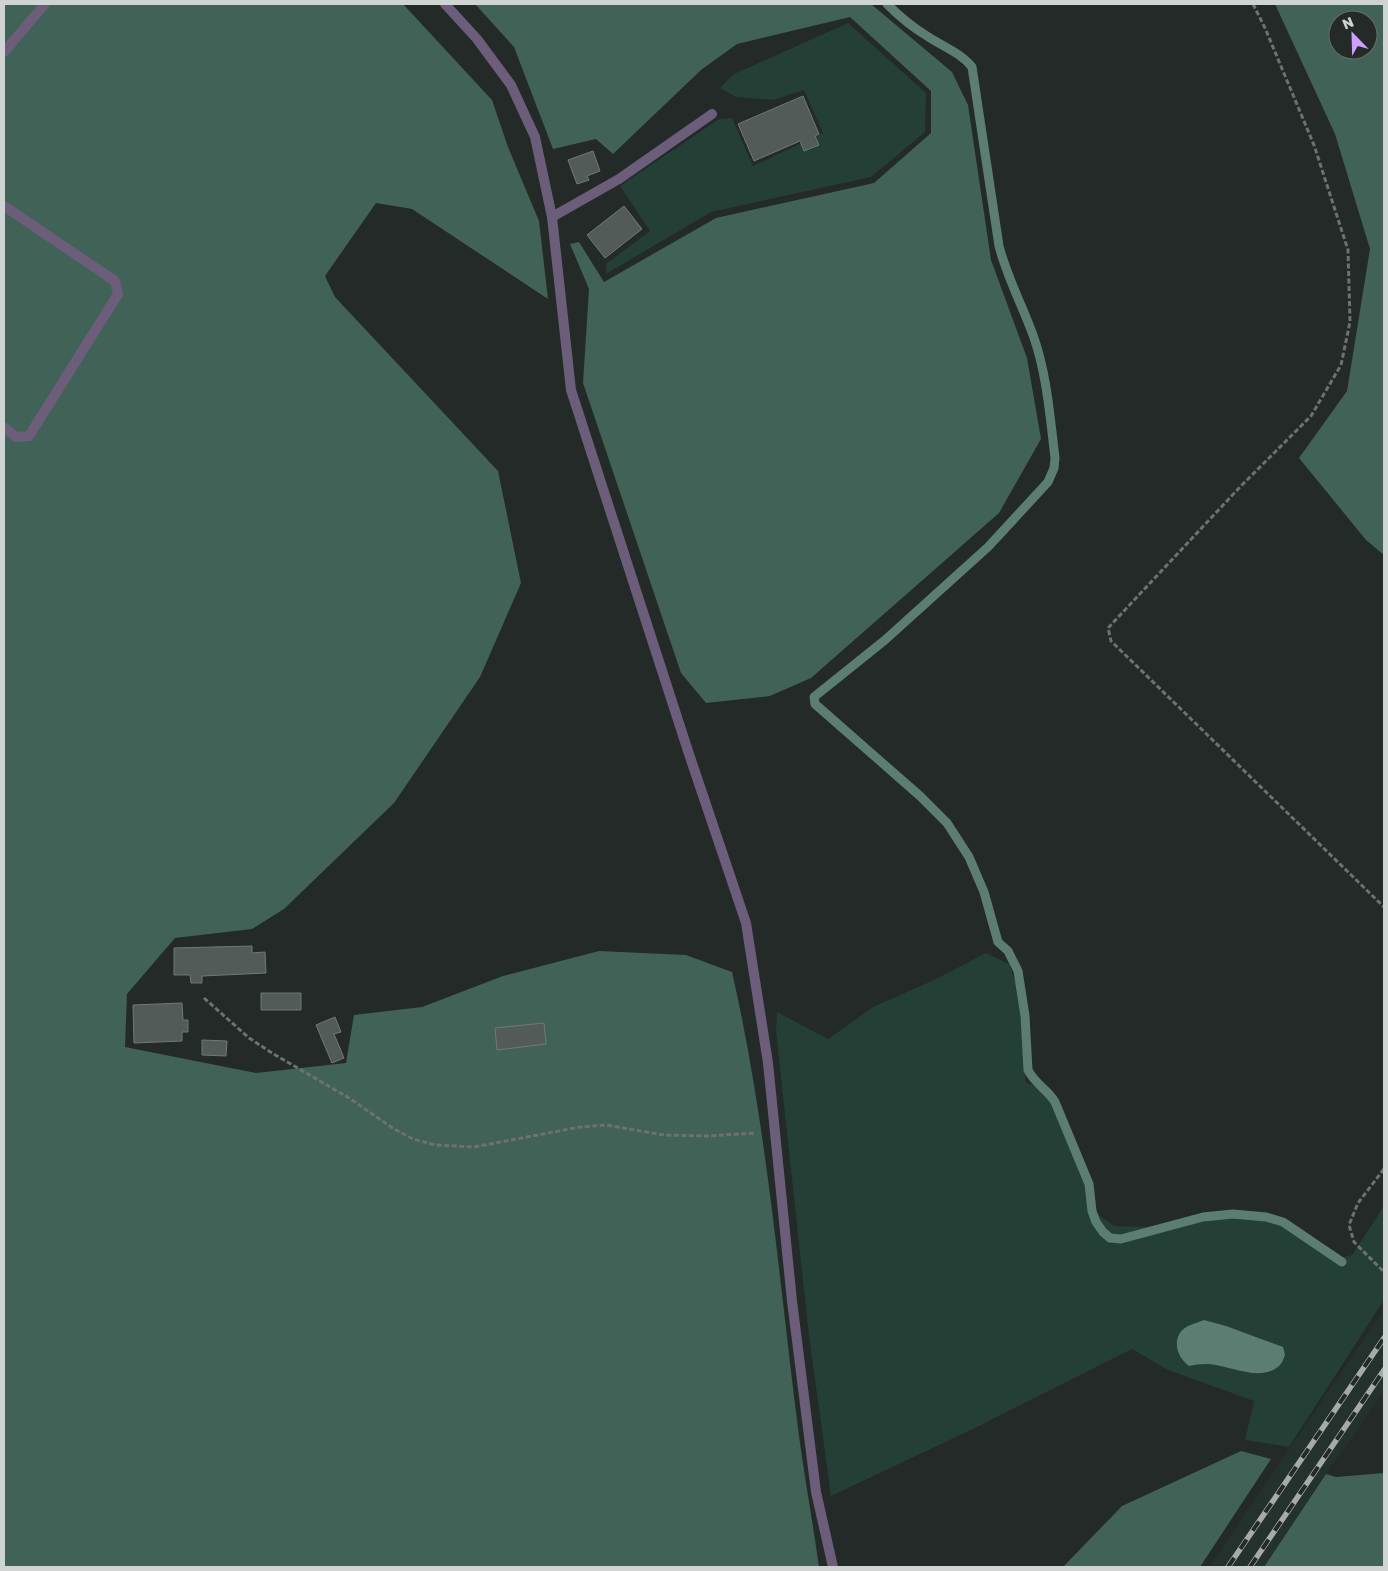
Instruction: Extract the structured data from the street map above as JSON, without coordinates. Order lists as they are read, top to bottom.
{
  "north": "top left"
}
